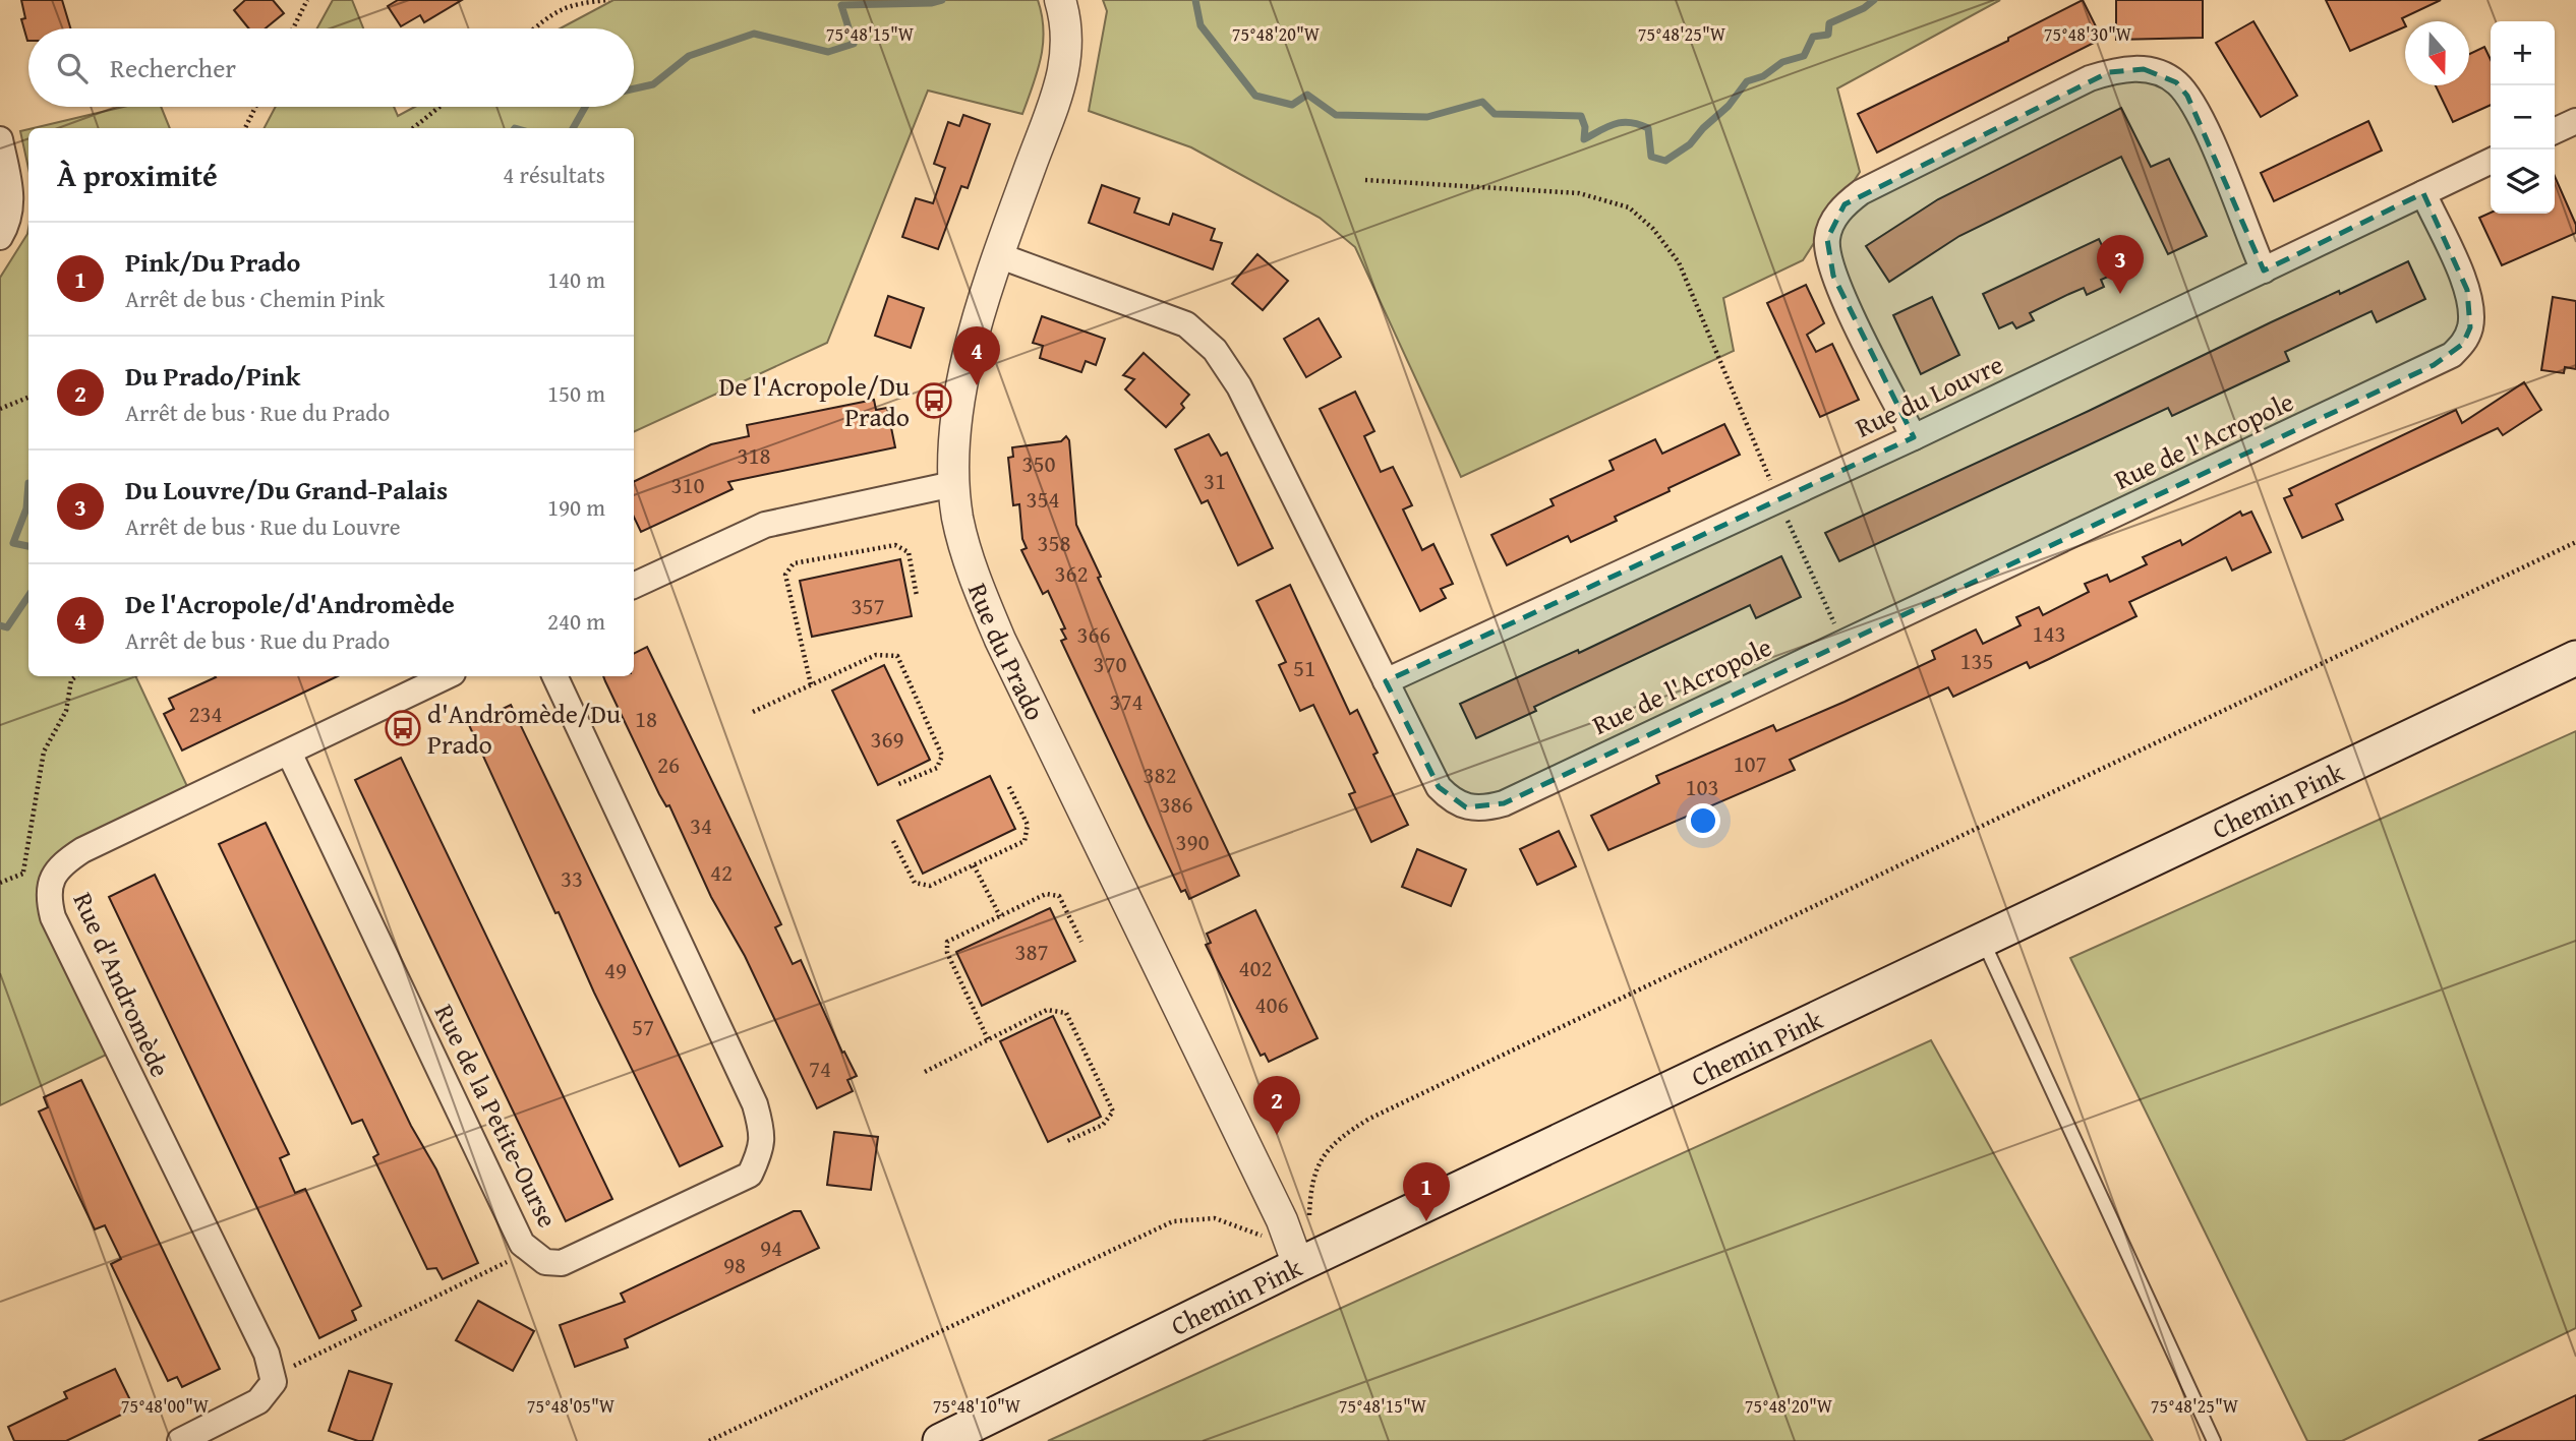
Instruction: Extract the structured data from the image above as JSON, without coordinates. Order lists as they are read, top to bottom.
{
  "streets": {
    "main road": ["Chemin Pink"],
    "street": [
      "Rue du Louvre",
      "Rue de l'Acropole",
      "Rue du Prado",
      "Rue d'Andromède",
      "Rue de la Petite-Ourse"
    ]
  },
  "crossings": [
    ["Rue du Louvre", "Rue de l'Acropole"],
    ["Rue de l'Acropole", "Rue du Prado"],
    ["Rue du Prado", "Chemin Pink"],
    ["Rue d'Andromède", "Rue de la Petite-Ourse"]
  ],
  "places": {
    "bus stop": ["De l'Acropole/Du Prado", "d'Andromède/Du Prado"]
  },
  "house_numbers": [
    "318",
    "350",
    "31",
    "310",
    "354",
    "358",
    "362",
    "357",
    "143",
    "366",
    "135",
    "370",
    "51",
    "374",
    "234",
    "18",
    "369",
    "107",
    "26",
    "382",
    "103",
    "386",
    "34",
    "390",
    "42",
    "33",
    "387",
    "402",
    "49",
    "406",
    "57",
    "74",
    "94",
    "98"
  ],
  "north": "bottom",
  "page": {
    "map_buttons": ["+", "−"],
    "search": "Rechercher",
    "heading": ["À proximité", "4 résultats"],
    "list": [
      {
        "mark": "1",
        "name": "Pink/Du Prado",
        "note": "Arrêt de bus · Chemin Pink",
        "value": "140 m"
      },
      {
        "mark": "2",
        "name": "Du Prado/Pink",
        "note": "Arrêt de bus · Rue du Prado",
        "value": "150 m"
      },
      {
        "mark": "3",
        "name": "Du Louvre/Du Grand-Palais",
        "note": "Arrêt de bus · Rue du Louvre",
        "value": "190 m"
      },
      {
        "mark": "4",
        "name": "De l'Acropole/d'Andromède",
        "note": "Arrêt de bus · Rue du Prado",
        "value": "240 m"
      }
    ],
    "pins": [
      "3",
      "4",
      "2",
      "1"
    ]
  },
  "coordinates": [
    "75°48'15\"W",
    "75°48'20\"W",
    "75°48'25\"W",
    "75°48'30\"W",
    "75°48'00\"W",
    "75°48'05\"W",
    "75°48'10\"W"
  ]
}
